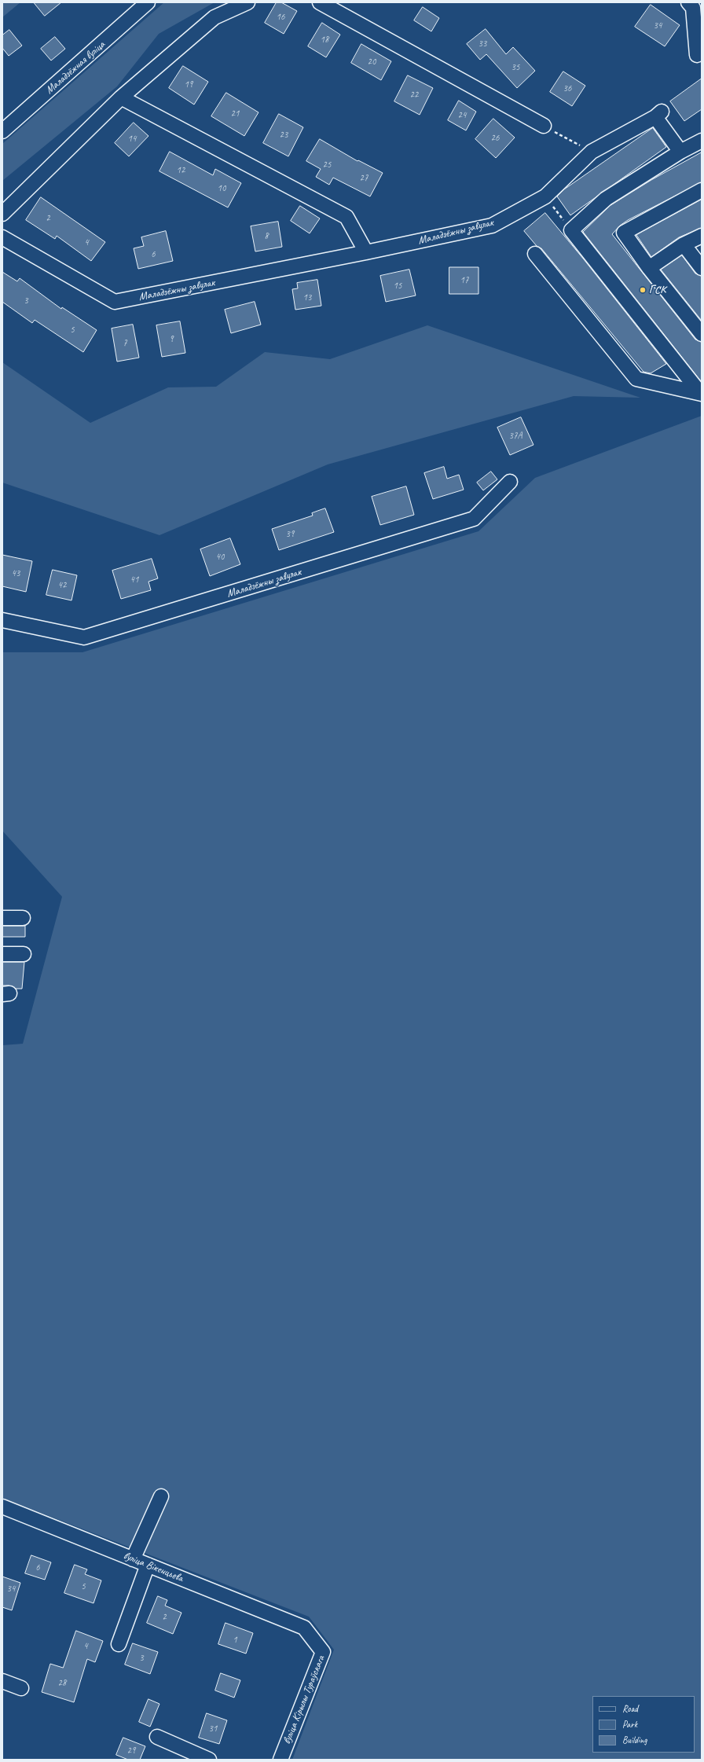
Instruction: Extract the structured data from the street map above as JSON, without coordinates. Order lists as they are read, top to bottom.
{
  "streets": {
    "street": [
      "Маладзёжная вуліца",
      "Маладзёжны завулак",
      "вуліца Вікенцьева",
      "вуліца Кірылы Тураўскага"
    ]
  },
  "crossings": [
    ["вуліца Вікенцьева", "вуліца Кірылы Тураўскага"]
  ],
  "places": ["ГСК"],
  "house_numbers": [
    "16",
    "34",
    "18",
    "33",
    "20",
    "35",
    "19",
    "36",
    "22",
    "21",
    "24",
    "23",
    "26",
    "14",
    "25",
    "12",
    "27",
    "10",
    "2",
    "8",
    "4",
    "6",
    "17",
    "15",
    "13",
    "3",
    "5",
    "9",
    "7",
    "37А",
    "39",
    "40",
    "43",
    "41",
    "42",
    "6",
    "5",
    "34",
    "2",
    "1",
    "4",
    "3",
    "28",
    "31",
    "29"
  ],
  "legend": ["Road", "Park", "Building"]
}
